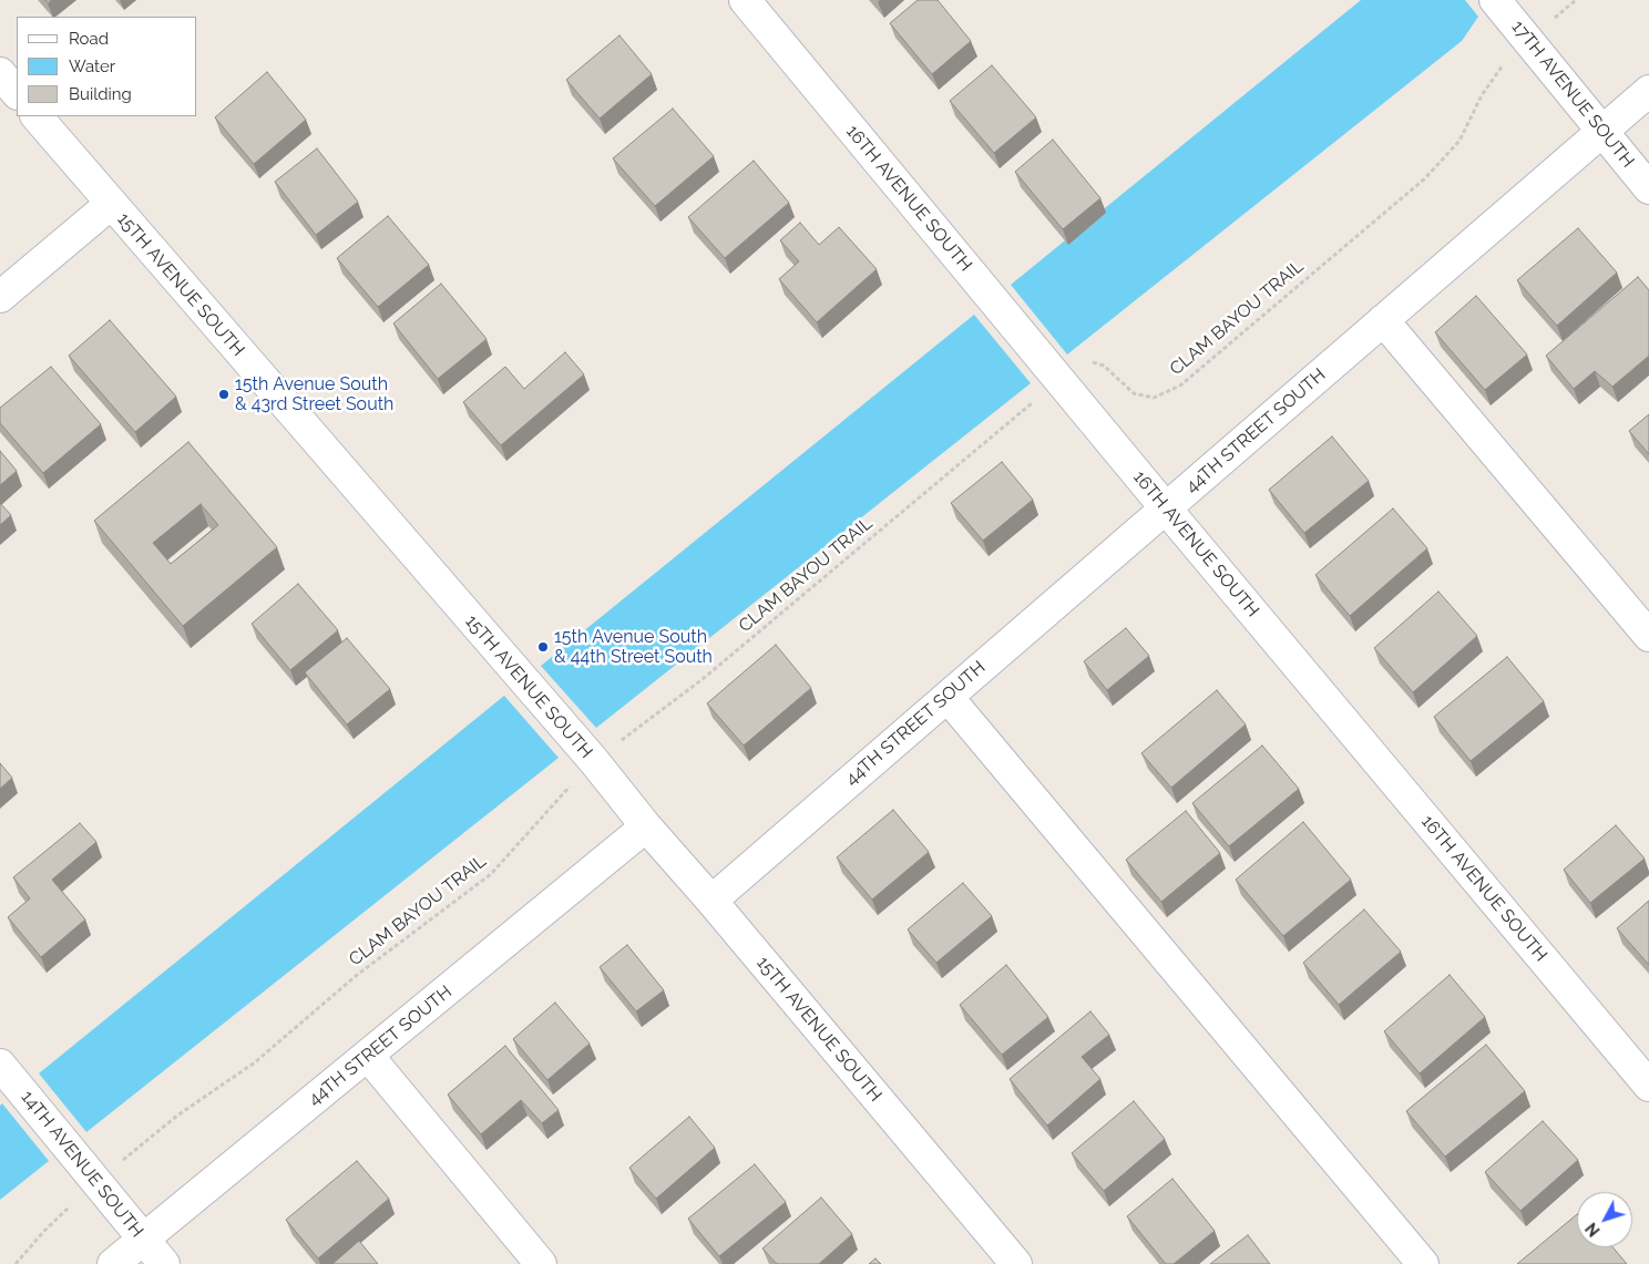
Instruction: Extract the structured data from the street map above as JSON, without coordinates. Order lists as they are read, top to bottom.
{
  "streets": {
    "street": [
      "17TH AVENUE SOUTH",
      "16TH AVENUE SOUTH",
      "15TH AVENUE SOUTH",
      "44TH STREET SOUTH",
      "14TH AVENUE SOUTH"
    ],
    "path": ["CLAM BAYOU TRAIL"]
  },
  "crossings": [
    ["17TH AVENUE SOUTH", "CLAM BAYOU TRAIL"],
    ["17TH AVENUE SOUTH", "44TH STREET SOUTH"],
    ["16TH AVENUE SOUTH", "CLAM BAYOU TRAIL"],
    ["16TH AVENUE SOUTH", "44TH STREET SOUTH"],
    ["15TH AVENUE SOUTH", "CLAM BAYOU TRAIL"],
    ["15TH AVENUE SOUTH", "44TH STREET SOUTH"],
    ["CLAM BAYOU TRAIL", "14TH AVENUE SOUTH"],
    ["44TH STREET SOUTH", "14TH AVENUE SOUTH"]
  ],
  "places": ["15th Avenue South & 43rd Street South", "15th Avenue South & 44th Street South"],
  "legend": ["Road", "Water", "Building"],
  "north": "bottom left"
}
